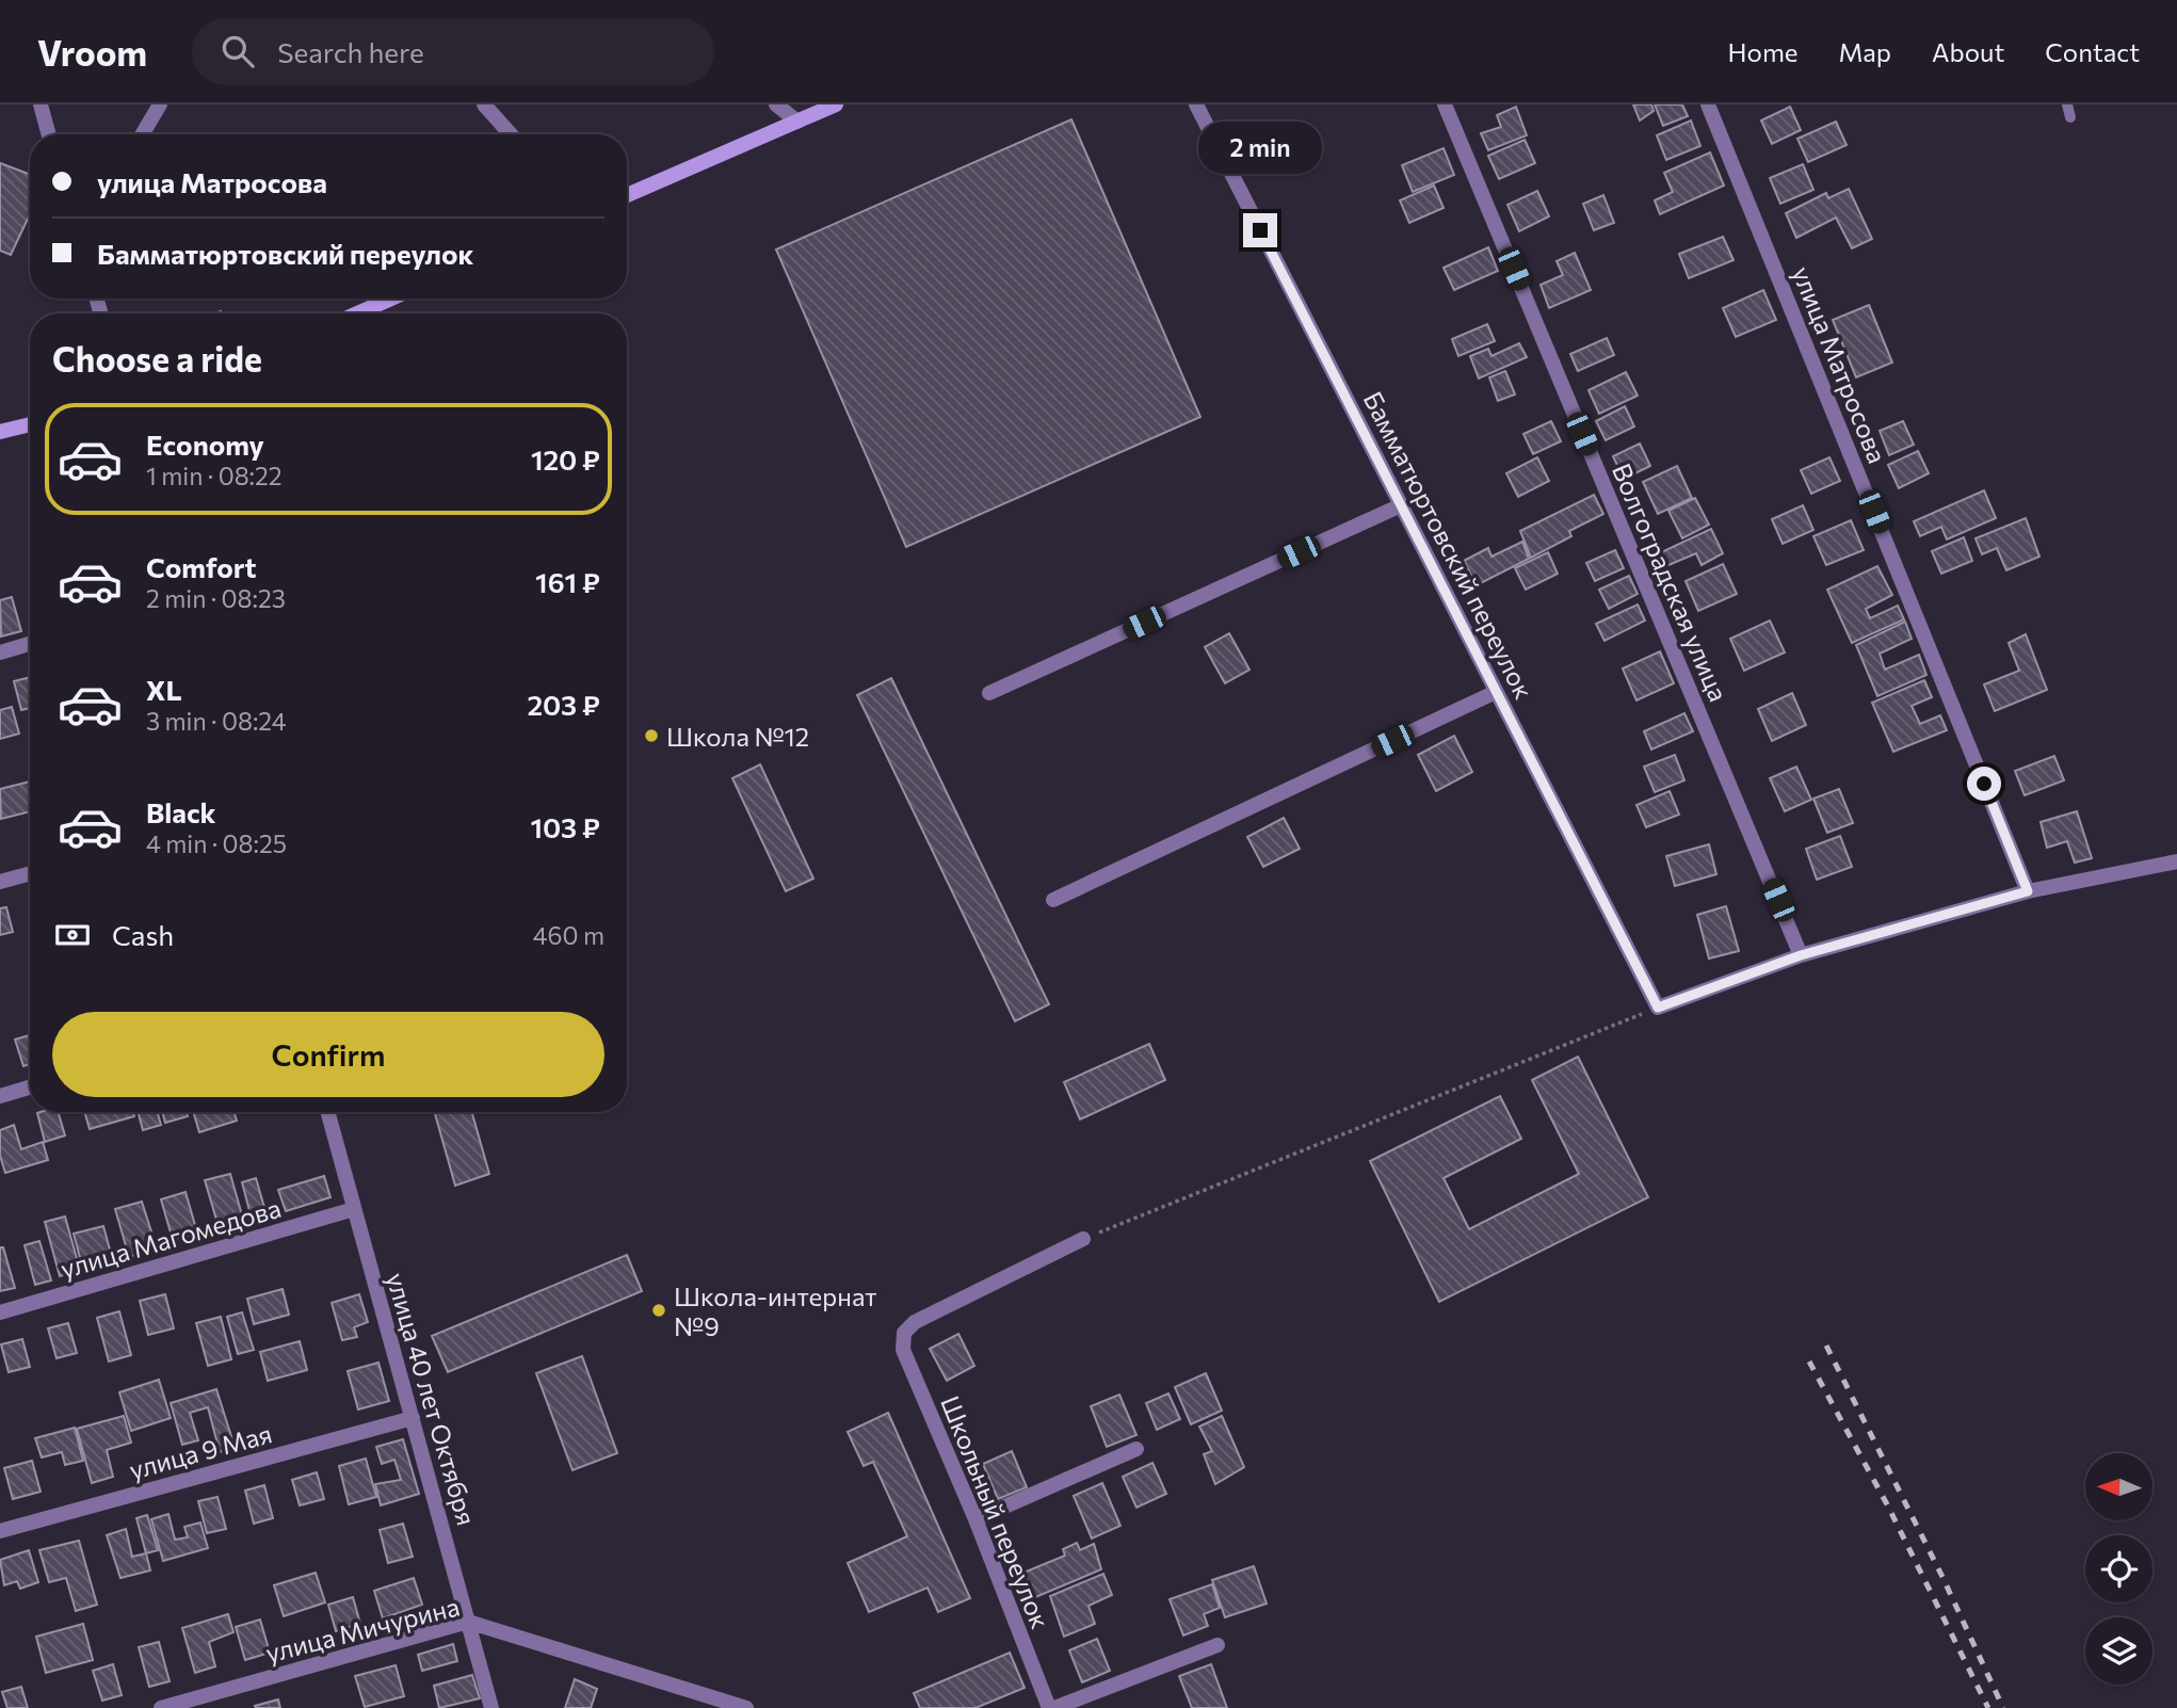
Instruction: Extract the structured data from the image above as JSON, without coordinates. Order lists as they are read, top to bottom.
{
  "streets": {
    "street": [
      "улица Матросова",
      "Бамматюртовский переулок",
      "Волгоградская улица",
      "улица Магомедова",
      "улица 40 лет Октября",
      "улица 9 Мая",
      "Школьный переулок",
      "улица Мичурина"
    ]
  },
  "crossings": [
    ["улица Магомедова", "улица 40 лет Октября"],
    ["улица 40 лет Октября", "улица 9 Мая"],
    ["улица 40 лет Октября", "улица Мичурина"]
  ],
  "places": ["Школа №12", "Школа-интернат №9"],
  "north": "left",
  "page": {
    "header": "Vroom",
    "search": "Search here",
    "nav": [
      "Home",
      "Map",
      "About",
      "Contact"
    ],
    "bubble": "2 min",
    "banner": ["улица Матросова", "Бамматюртовский переулок"],
    "heading": "Choose a ride",
    "list": [
      {
        "name": "Economy",
        "note": "1 min · 08:22",
        "value": "120 ₽"
      },
      {
        "name": "Comfort",
        "note": "2 min · 08:23",
        "value": "161 ₽"
      },
      {
        "name": "XL",
        "note": "3 min · 08:24",
        "value": "203 ₽"
      },
      {
        "name": "Black",
        "note": "4 min · 08:25",
        "value": "103 ₽"
      }
    ],
    "pay": ["Cash", "460 m"],
    "buttons": "Confirm"
  }
}
